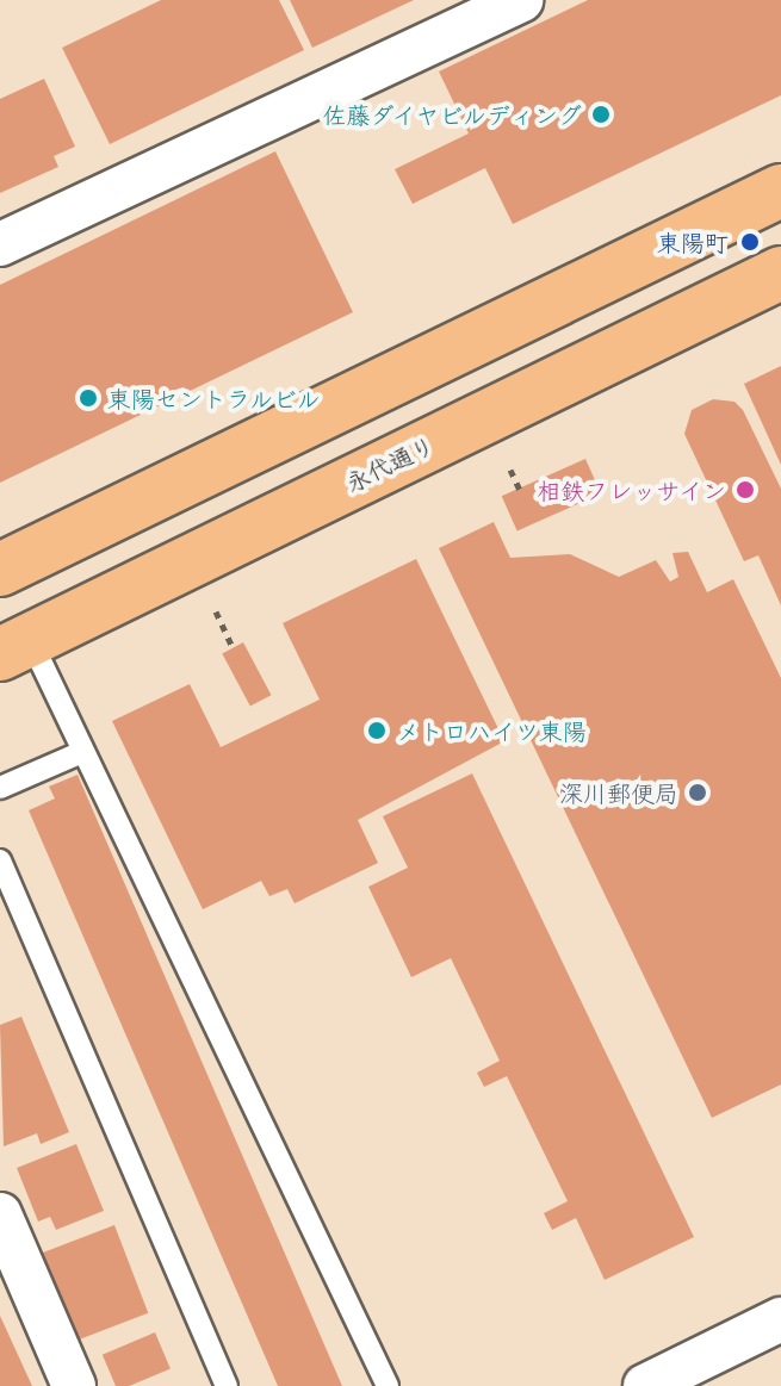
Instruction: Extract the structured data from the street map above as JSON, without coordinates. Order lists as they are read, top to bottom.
{
  "streets": {
    "main road": ["永代通り"]
  },
  "places": [
    "佐藤ダイヤビルディング",
    "東陽町",
    "東陽セントラルビル",
    "相鉄フレッサイン",
    "メトロハイツ東陽",
    "深川郵便局"
  ]
}
